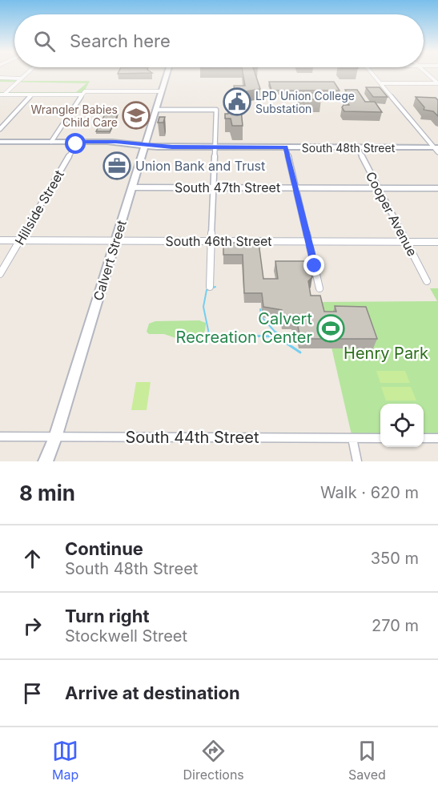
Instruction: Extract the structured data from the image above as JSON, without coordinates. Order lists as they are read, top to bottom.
{
  "streets": {
    "main road": ["South 48th Street", "Calvert Street"],
    "street": [
      "South 47th Street",
      "Hillside Street",
      "Cooper Avenue",
      "South 46th Street",
      "South 44th Street"
    ]
  },
  "crossings": [
    ["South 48th Street", "Hillside Street"],
    ["South 48th Street", "Cooper Avenue"],
    ["South 48th Street", "Calvert Street"],
    ["South 47th Street", "Cooper Avenue"],
    ["South 47th Street", "Calvert Street"],
    ["Hillside Street", "South 46th Street"],
    ["Cooper Avenue", "South 46th Street"],
    ["South 46th Street", "Calvert Street"],
    ["Calvert Street", "South 44th Street"]
  ],
  "parks": ["Henry Park"],
  "places": {
    "public building": ["LPD Union College Substation"],
    "school or university": ["Wrangler Babies Child Care"],
    "office": ["Union Bank and Trust"],
    "sports": ["Calvert Recreation Center"]
  },
  "page": {
    "search": "Search here",
    "heading": ["8 min", "Walk · 620 m"],
    "list": [
      ["Continue", "South 48th Street", "350 m"],
      ["Turn right", "Stockwell Street", "270 m"],
      "Arrive at destination"
    ],
    "nav": ["Map", "Directions", "Saved"]
  }
}
